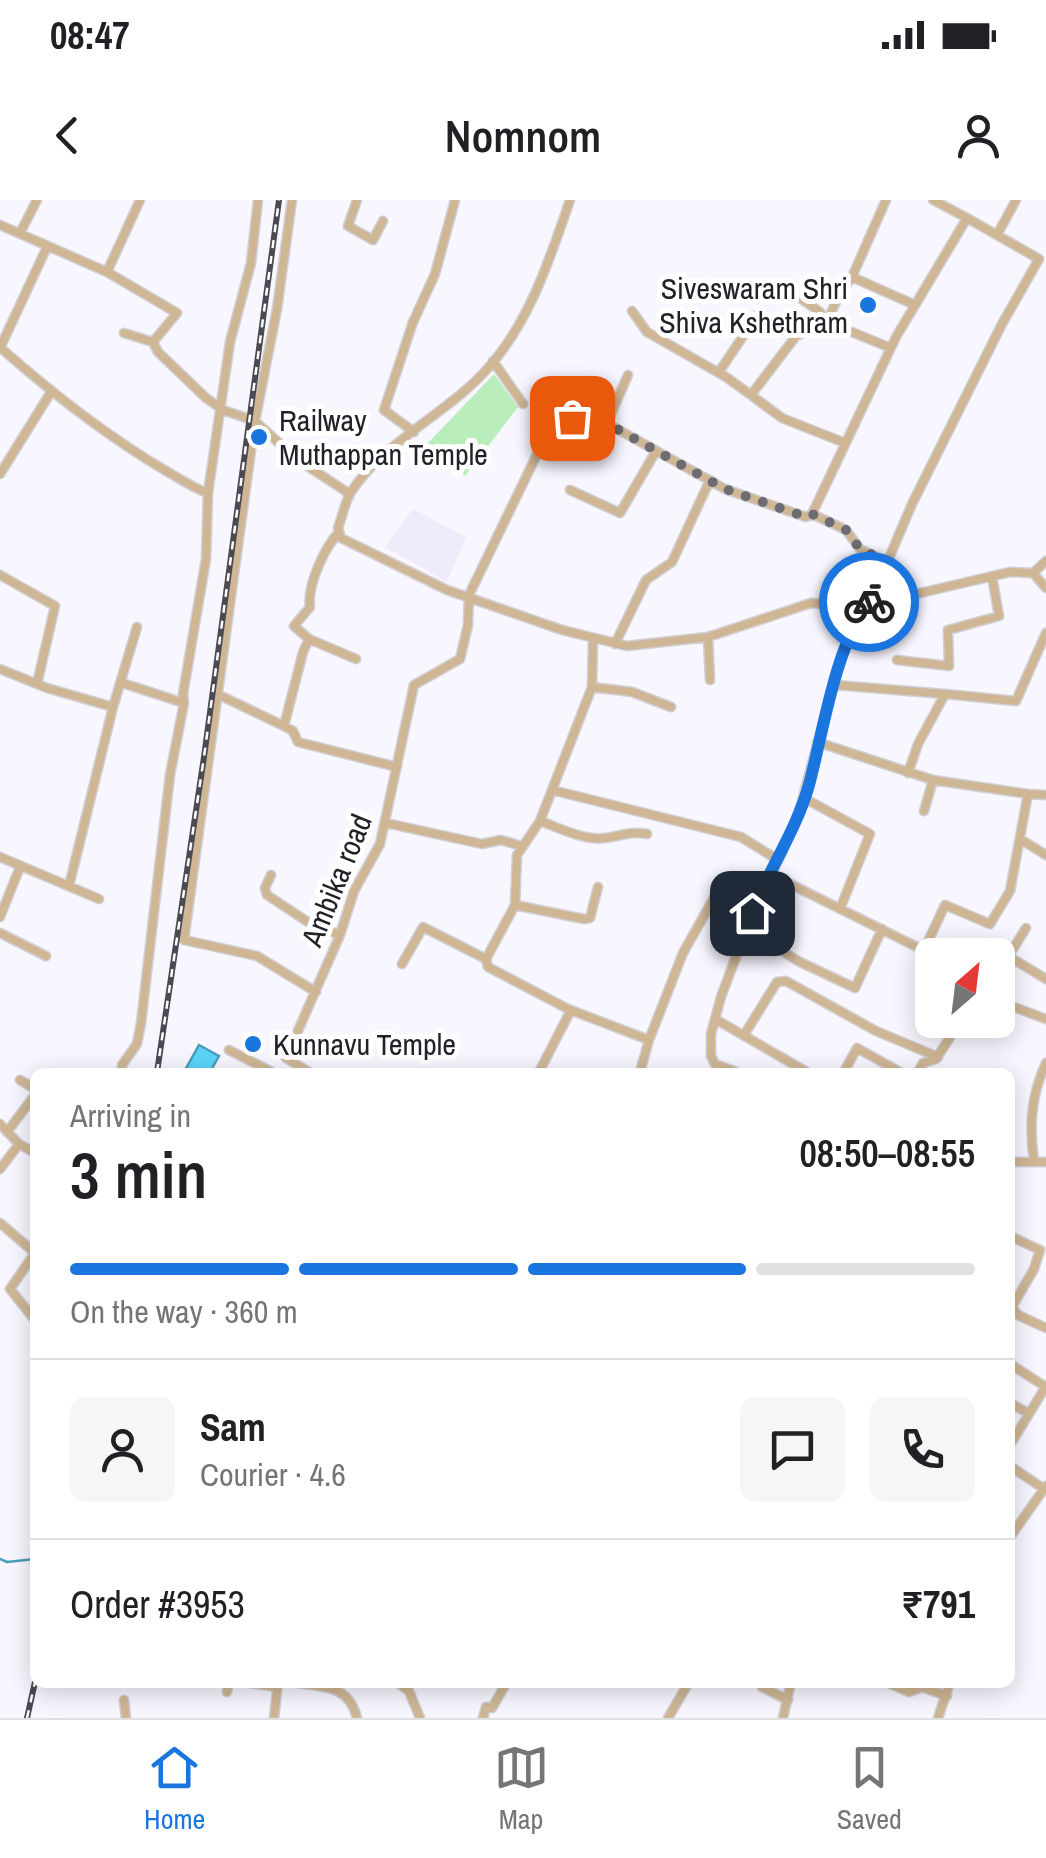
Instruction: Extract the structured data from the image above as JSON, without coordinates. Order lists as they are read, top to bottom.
{
  "streets": {
    "street": ["Ambika road"]
  },
  "places": ["Siveswaram Shri Shiva Kshethram", "Railway Muthappan Temple", "Kunnavu Temple"],
  "north": "top right",
  "page": {
    "status": "08:47",
    "header": "Nomnom",
    "heading": ["3 min", "Arriving in", "08:50–08:55"],
    "panel": [
      "Sam",
      "Courier · 4.6",
      "Order #3953",
      "₹791"
    ],
    "bar": "On the way · 360 m",
    "tabs": ["Home", "Map", "Saved"]
  }
}
